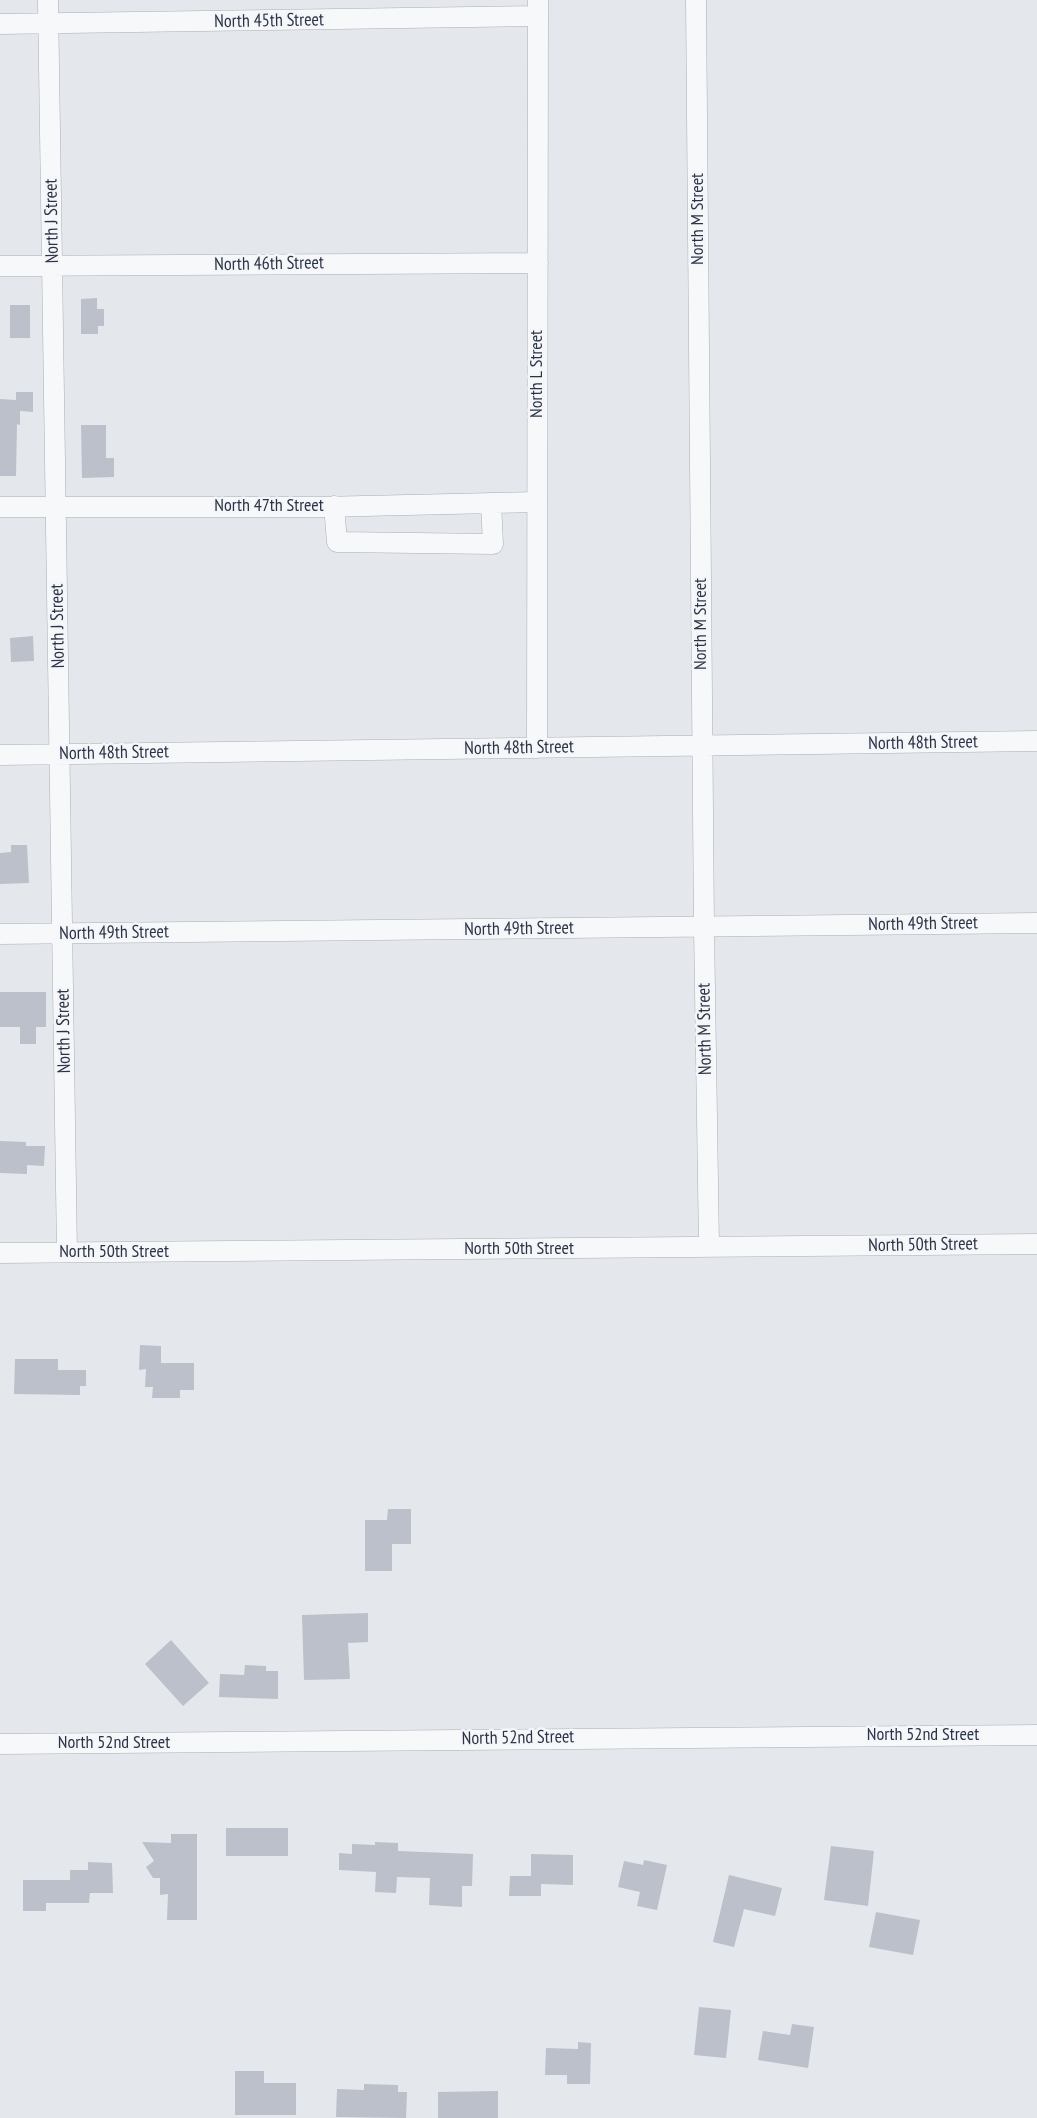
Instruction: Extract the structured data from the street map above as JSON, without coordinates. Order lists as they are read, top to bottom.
{
  "streets": {
    "street": [
      "North 45th Street",
      "North M Street",
      "North J Street",
      "North 46th Street",
      "North L Street",
      "North 47th Street",
      "North 48th Street",
      "North 49th Street",
      "North 50th Street",
      "North 52nd Street"
    ]
  },
  "crossings": [
    ["North 45th Street", "North J Street"],
    ["North 45th Street", "North L Street"],
    ["North M Street", "North 48th Street"],
    ["North M Street", "North 49th Street"],
    ["North M Street", "North 50th Street"],
    ["North J Street", "North 46th Street"],
    ["North J Street", "North 47th Street"],
    ["North J Street", "North 48th Street"],
    ["North J Street", "North 49th Street"],
    ["North J Street", "North 50th Street"],
    ["North 46th Street", "North L Street"],
    ["North L Street", "North 47th Street"],
    ["North L Street", "North 48th Street"]
  ]
}
